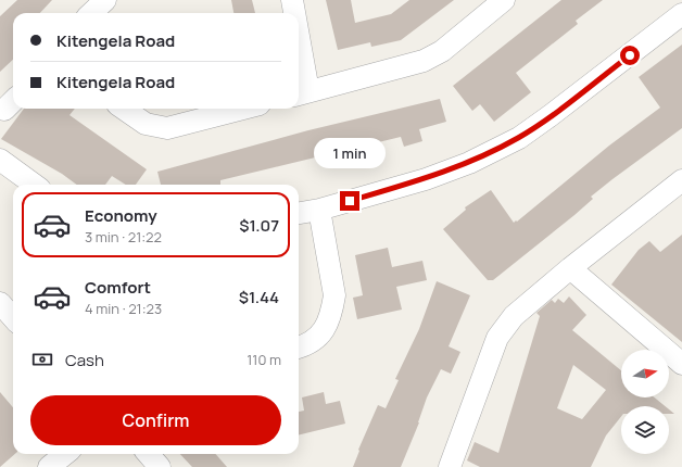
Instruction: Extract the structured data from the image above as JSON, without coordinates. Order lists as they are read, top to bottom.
{
  "north": "right",
  "page": {
    "banner": ["Kitengela Road", "Kitengela Road"],
    "bubble": "1 min",
    "list": [
      {
        "name": "Economy",
        "note": "3 min · 21:22",
        "value": "$1.07"
      },
      {
        "name": "Comfort",
        "note": "4 min · 21:23",
        "value": "$1.44"
      }
    ],
    "pay": ["Cash", "110 m"],
    "buttons": "Confirm"
  }
}
